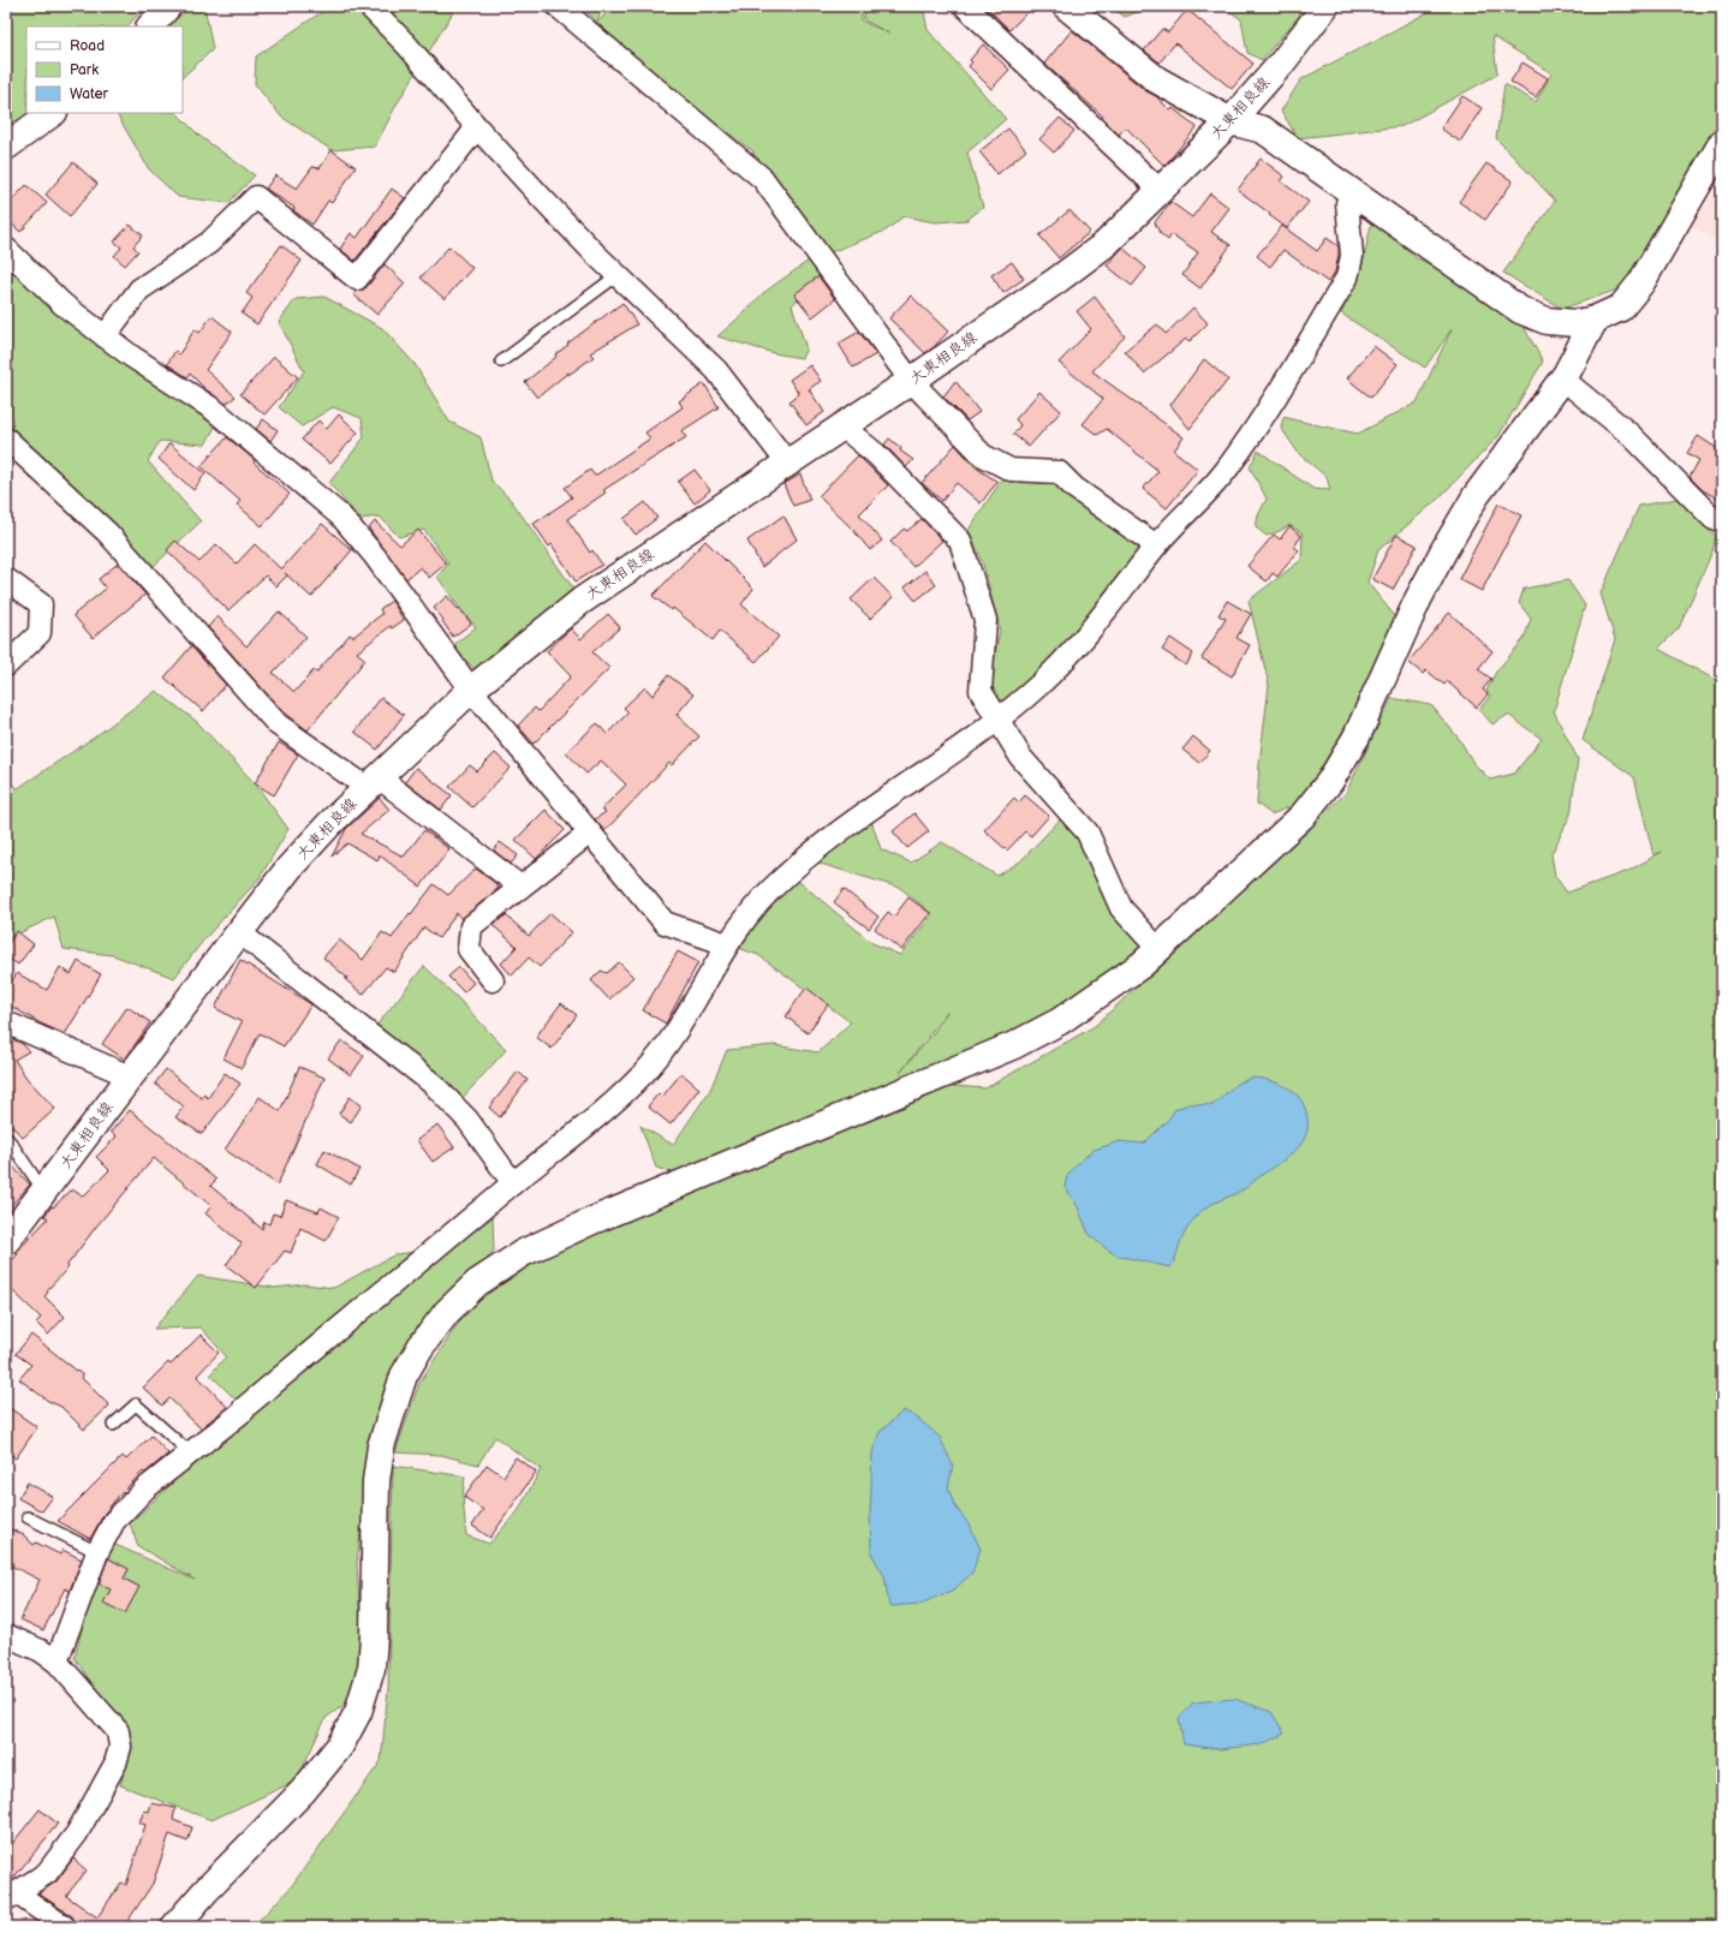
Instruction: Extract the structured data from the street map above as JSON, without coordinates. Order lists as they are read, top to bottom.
{
  "streets": {
    "street": ["大東相良線"]
  },
  "legend": ["Road", "Park", "Water"]
}
